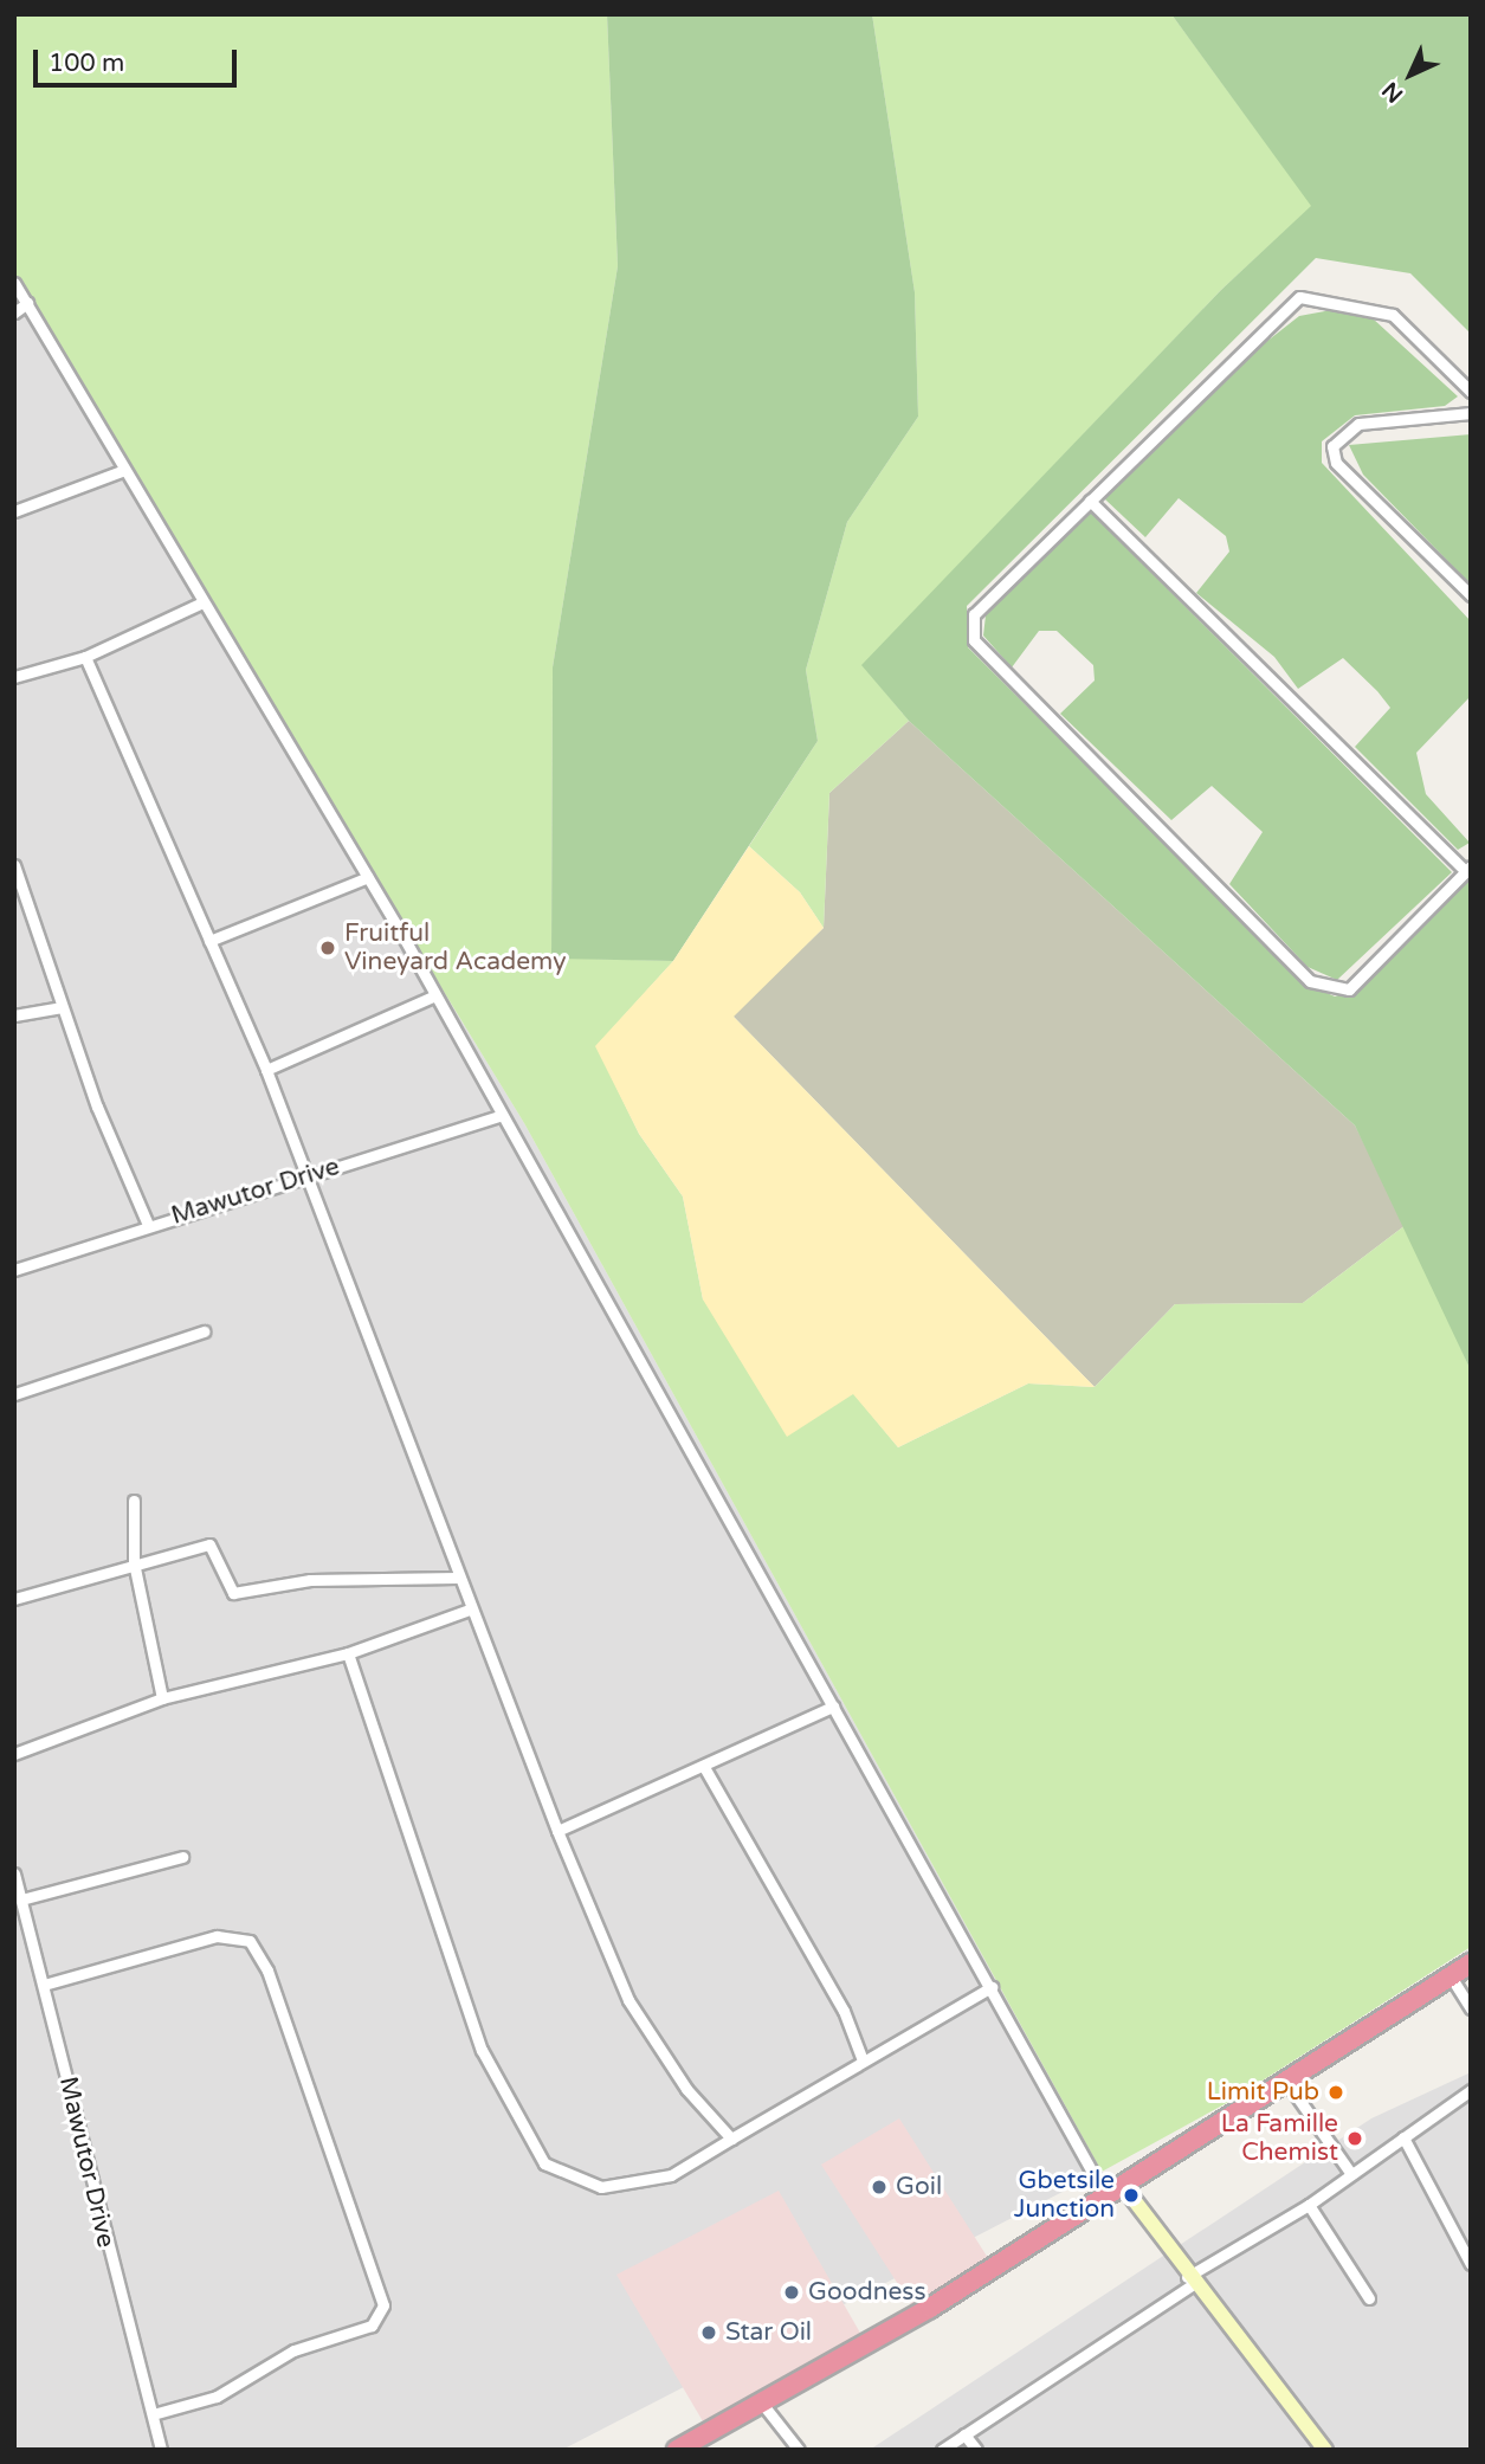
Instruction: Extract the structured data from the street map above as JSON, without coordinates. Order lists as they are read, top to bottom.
{
  "streets": {
    "street": ["Mawutor Drive"]
  },
  "places": [
    "Fruitful Vineyard Academy",
    "Limit Pub",
    "La Famille Chemist",
    "Goil",
    "Gbetsile Junction",
    "Goodness",
    "Star Oil"
  ],
  "scale_bar": "100 m",
  "north": "bottom left"
}
